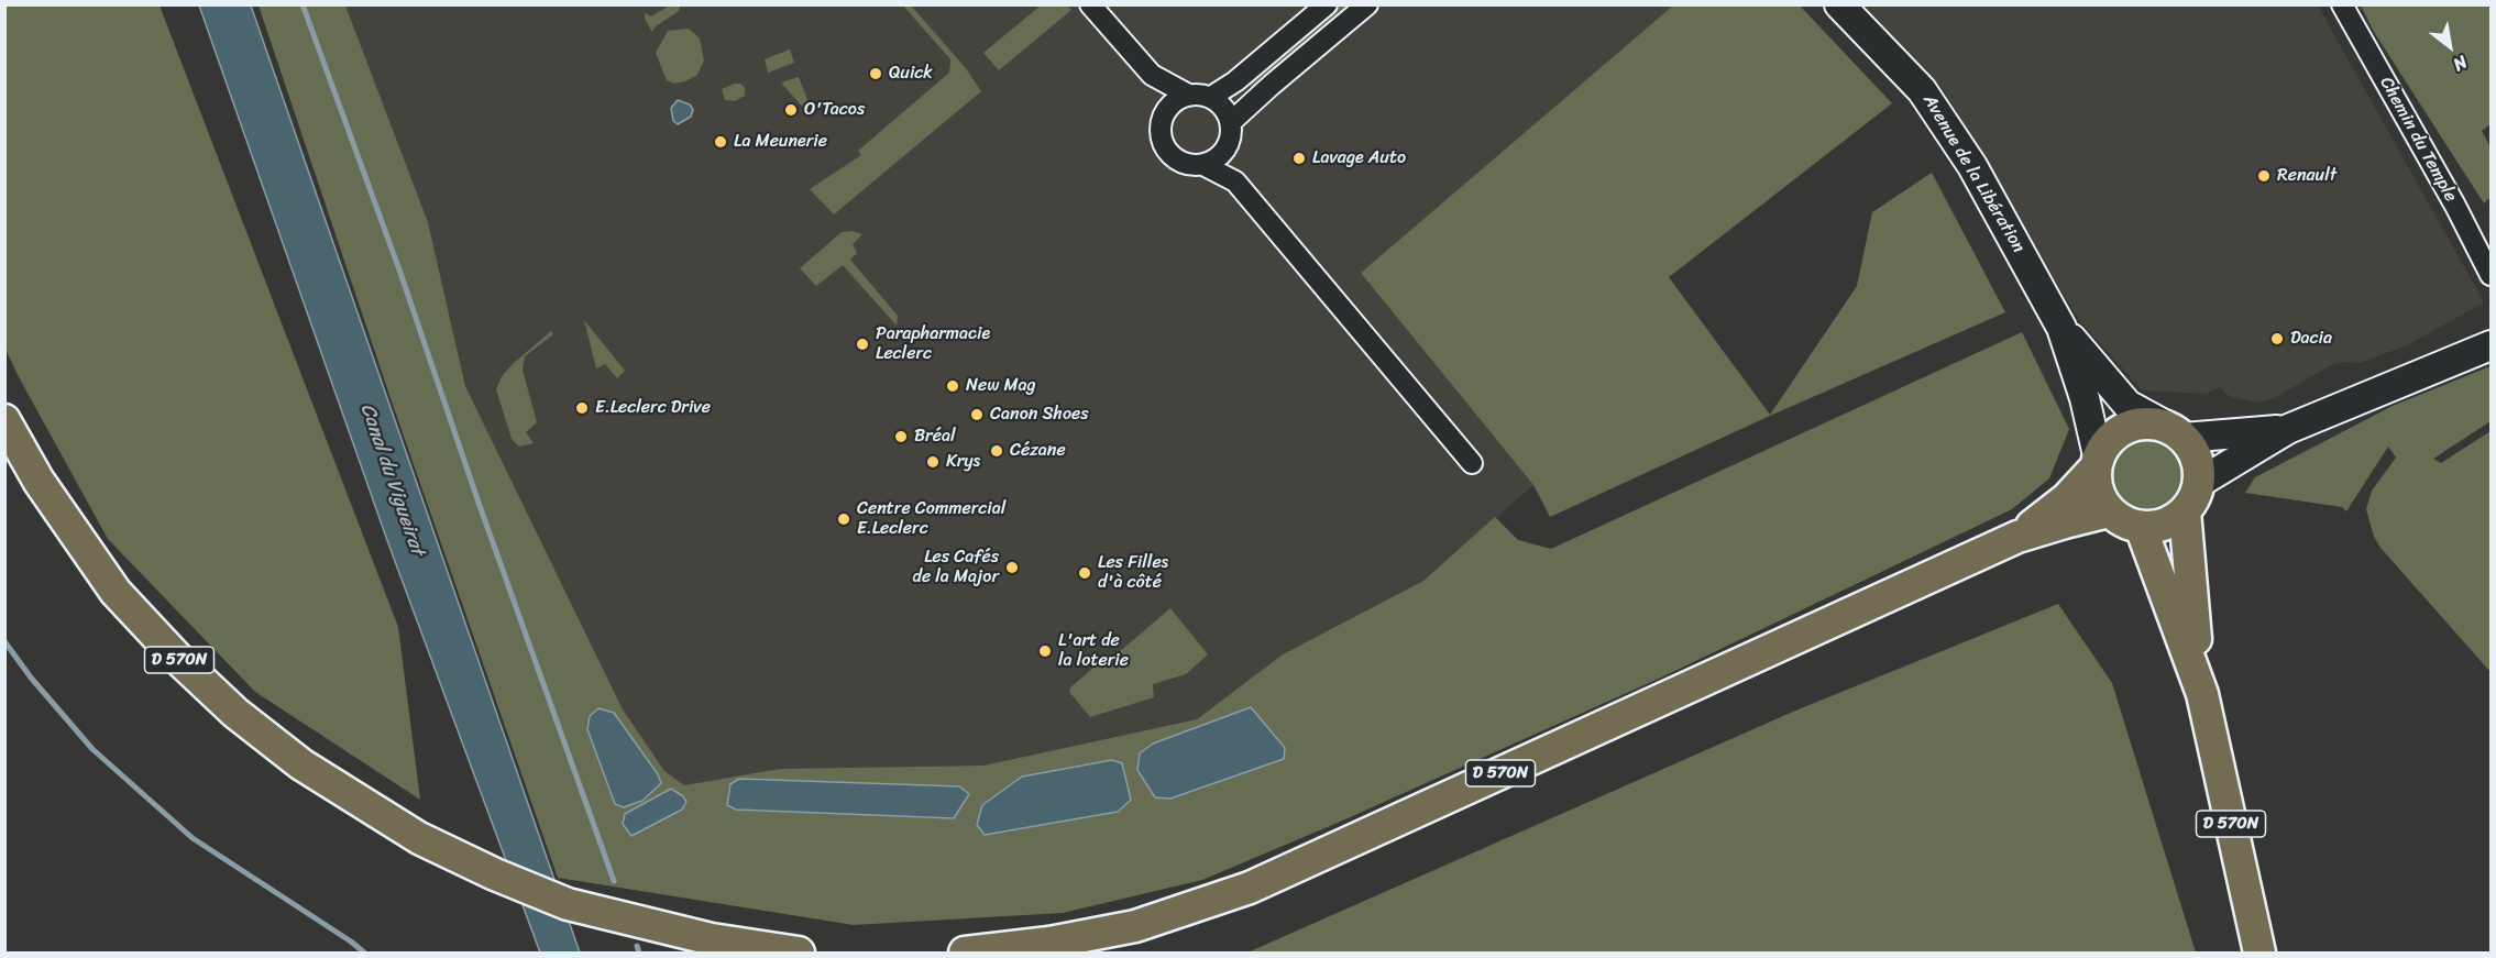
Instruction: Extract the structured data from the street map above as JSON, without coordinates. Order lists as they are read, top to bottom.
{
  "streets": {
    "main road": ["Avenue de la Libération", "D 570N"],
    "street": ["Chemin du Temple"]
  },
  "crossings": [
    ["Avenue de la Libération", "D 570N"]
  ],
  "water": ["Canal du Vigueirat"],
  "places": [
    "Quick",
    "O'Tacos",
    "La Meunerie",
    "Lavage Auto",
    "Renault",
    "Dacia",
    "Parapharmacie Leclerc",
    "New Mag",
    "E.Leclerc Drive",
    "Canon Shoes",
    "Bréal",
    "Cézane",
    "Krys",
    "Centre Commercial E.Leclerc",
    "Les Cafés de la Major",
    "Les Filles d'à côté",
    "L'art de la loterie"
  ],
  "north": "bottom right"
}
